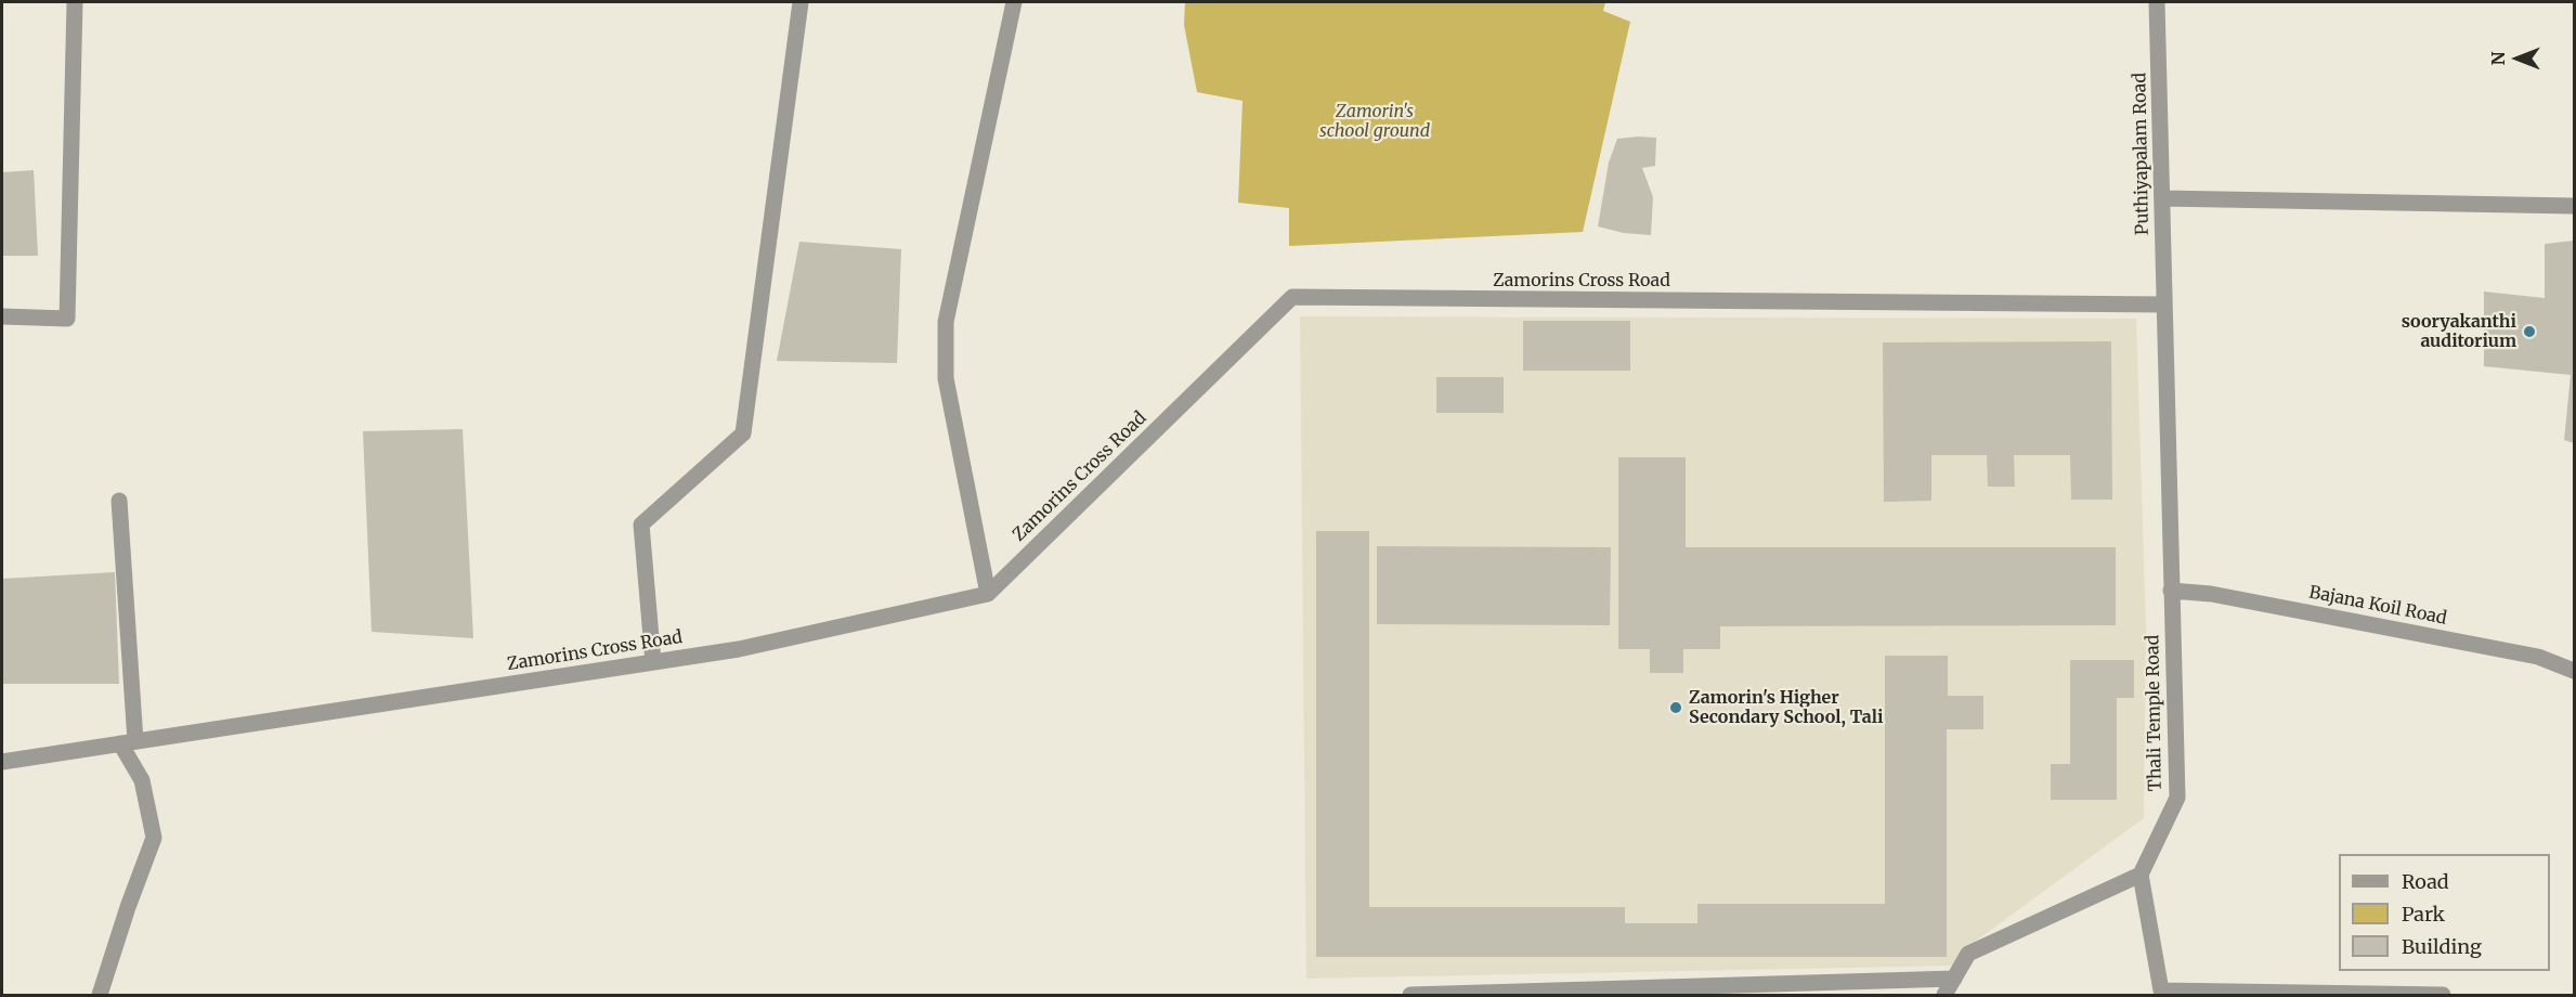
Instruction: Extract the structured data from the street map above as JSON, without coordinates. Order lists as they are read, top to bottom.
{
  "streets": {
    "street": [
      "Puthiyapalam Road",
      "Zamorins Cross Road",
      "Bajana Koil Road",
      "Thali Temple Road"
    ]
  },
  "crossings": [
    ["Puthiyapalam Road", "Zamorins Cross Road"],
    ["Puthiyapalam Road", "Thali Temple Road"],
    ["Zamorins Cross Road", "Thali Temple Road"],
    ["Bajana Koil Road", "Thali Temple Road"]
  ],
  "parks": ["Zamorin's school ground"],
  "places": ["sooryakanthi auditorium", "Zamorin's Higher Secondary School, Tali"],
  "legend": ["Road", "Park", "Building"],
  "north": "left"
}
